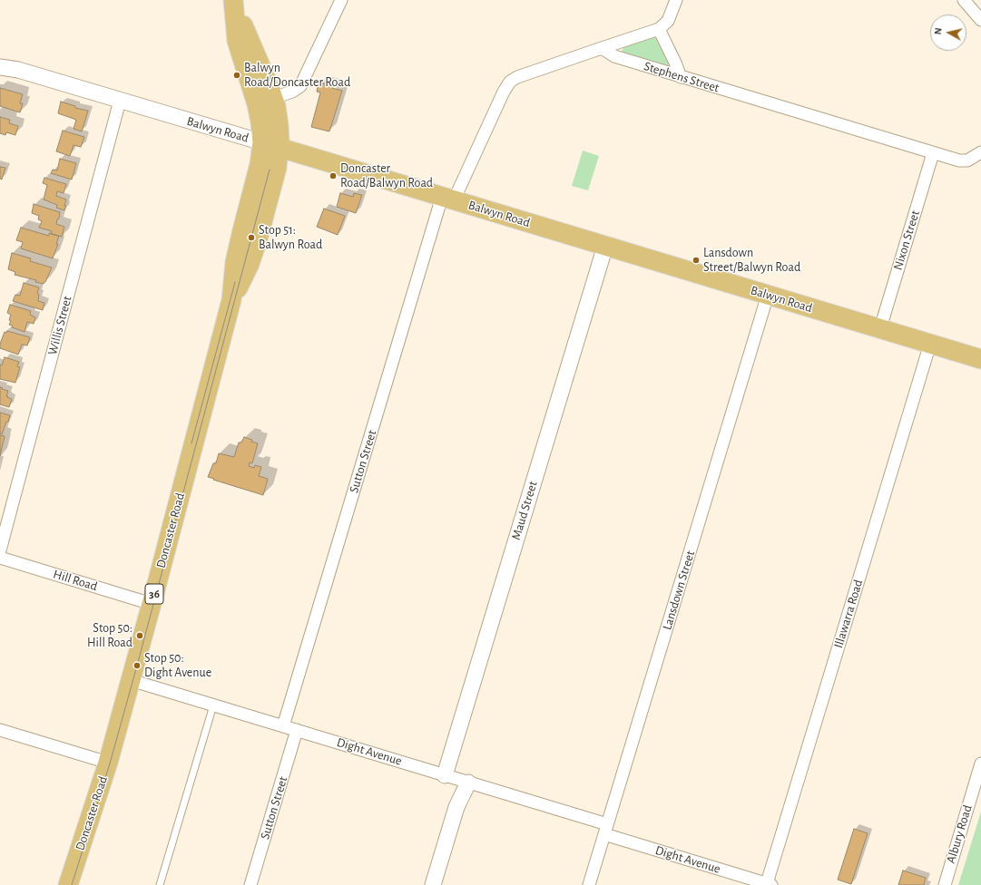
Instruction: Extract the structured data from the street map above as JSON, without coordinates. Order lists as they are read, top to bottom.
{
  "streets": {
    "main road": ["Balwyn Road", "Doncaster Road", "36"],
    "street": [
      "Stephens Street",
      "Nixon Street",
      "Willis Street",
      "Sutton Street",
      "Maud Street",
      "Hill Road",
      "Lansdown Street",
      "Illawarra Road",
      "Dight Avenue",
      "Albury Road"
    ]
  },
  "crossings": [
    ["Stephens Street", "Nixon Street"],
    ["Balwyn Road", "Nixon Street"],
    ["Balwyn Road", "Willis Street"],
    ["Balwyn Road", "Sutton Street"],
    ["Balwyn Road", "Maud Street"],
    ["Balwyn Road", "Doncaster Road"],
    ["Balwyn Road", "Lansdown Street"],
    ["Balwyn Road", "Illawarra Road"],
    ["Sutton Street", "Dight Avenue"],
    ["Maud Street", "Dight Avenue"],
    ["Doncaster Road", "Hill Road"],
    ["Doncaster Road", "Dight Avenue"],
    ["Lansdown Street", "Dight Avenue"],
    ["Illawarra Road", "Dight Avenue"]
  ],
  "places": [
    "Balwyn Road/Doncaster Road",
    "Doncaster Road/Balwyn Road",
    "Stop 51: Balwyn Road",
    "Lansdown Street/Balwyn Road",
    "Stop 50: Hill Road",
    "Stop 50: Dight Avenue"
  ],
  "north": "left"
}
